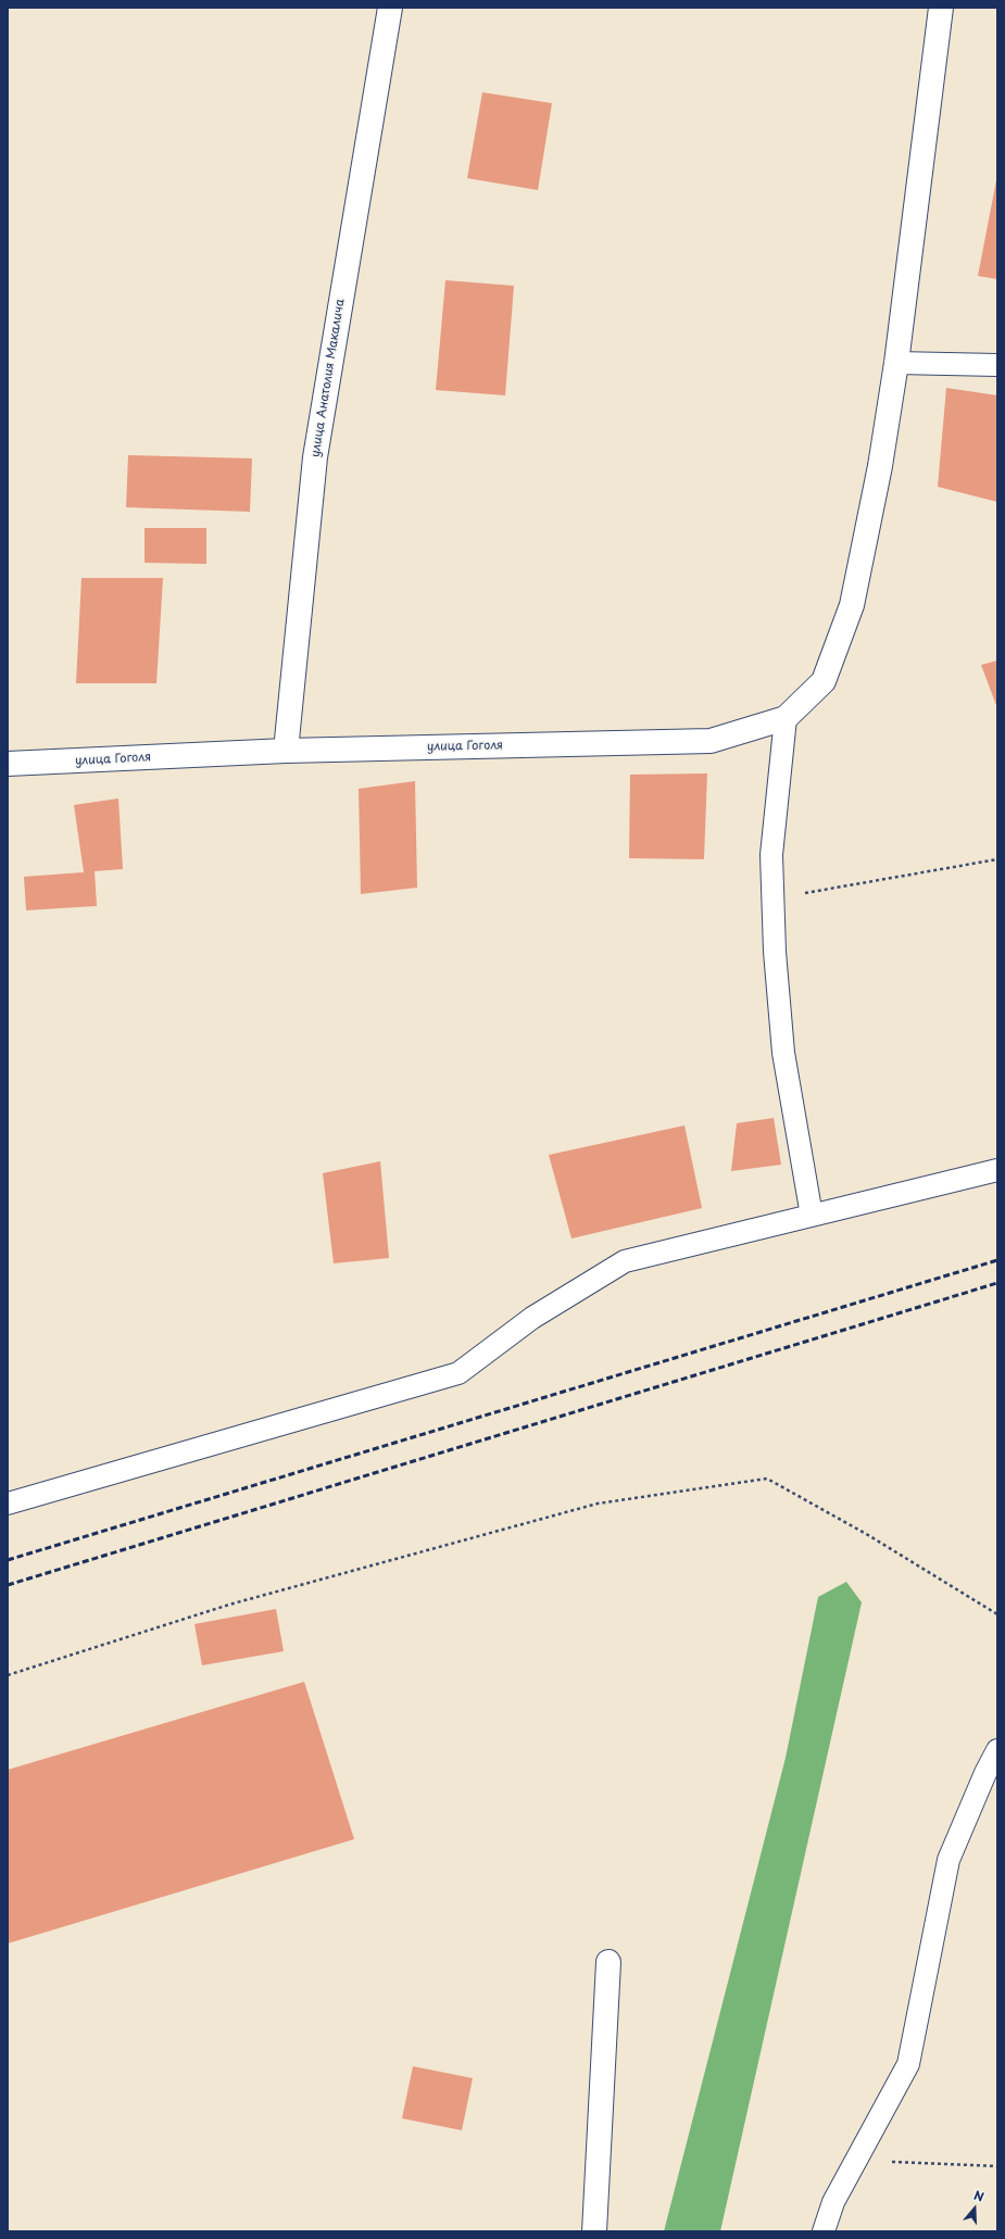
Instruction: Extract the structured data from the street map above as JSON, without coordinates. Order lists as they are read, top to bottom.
{
  "streets": {
    "street": ["улица Анатолия Макалича", "улица Гоголя"]
  },
  "crossings": [
    ["улица Анатолия Макалича", "улица Гоголя"]
  ],
  "north": "top"
}
